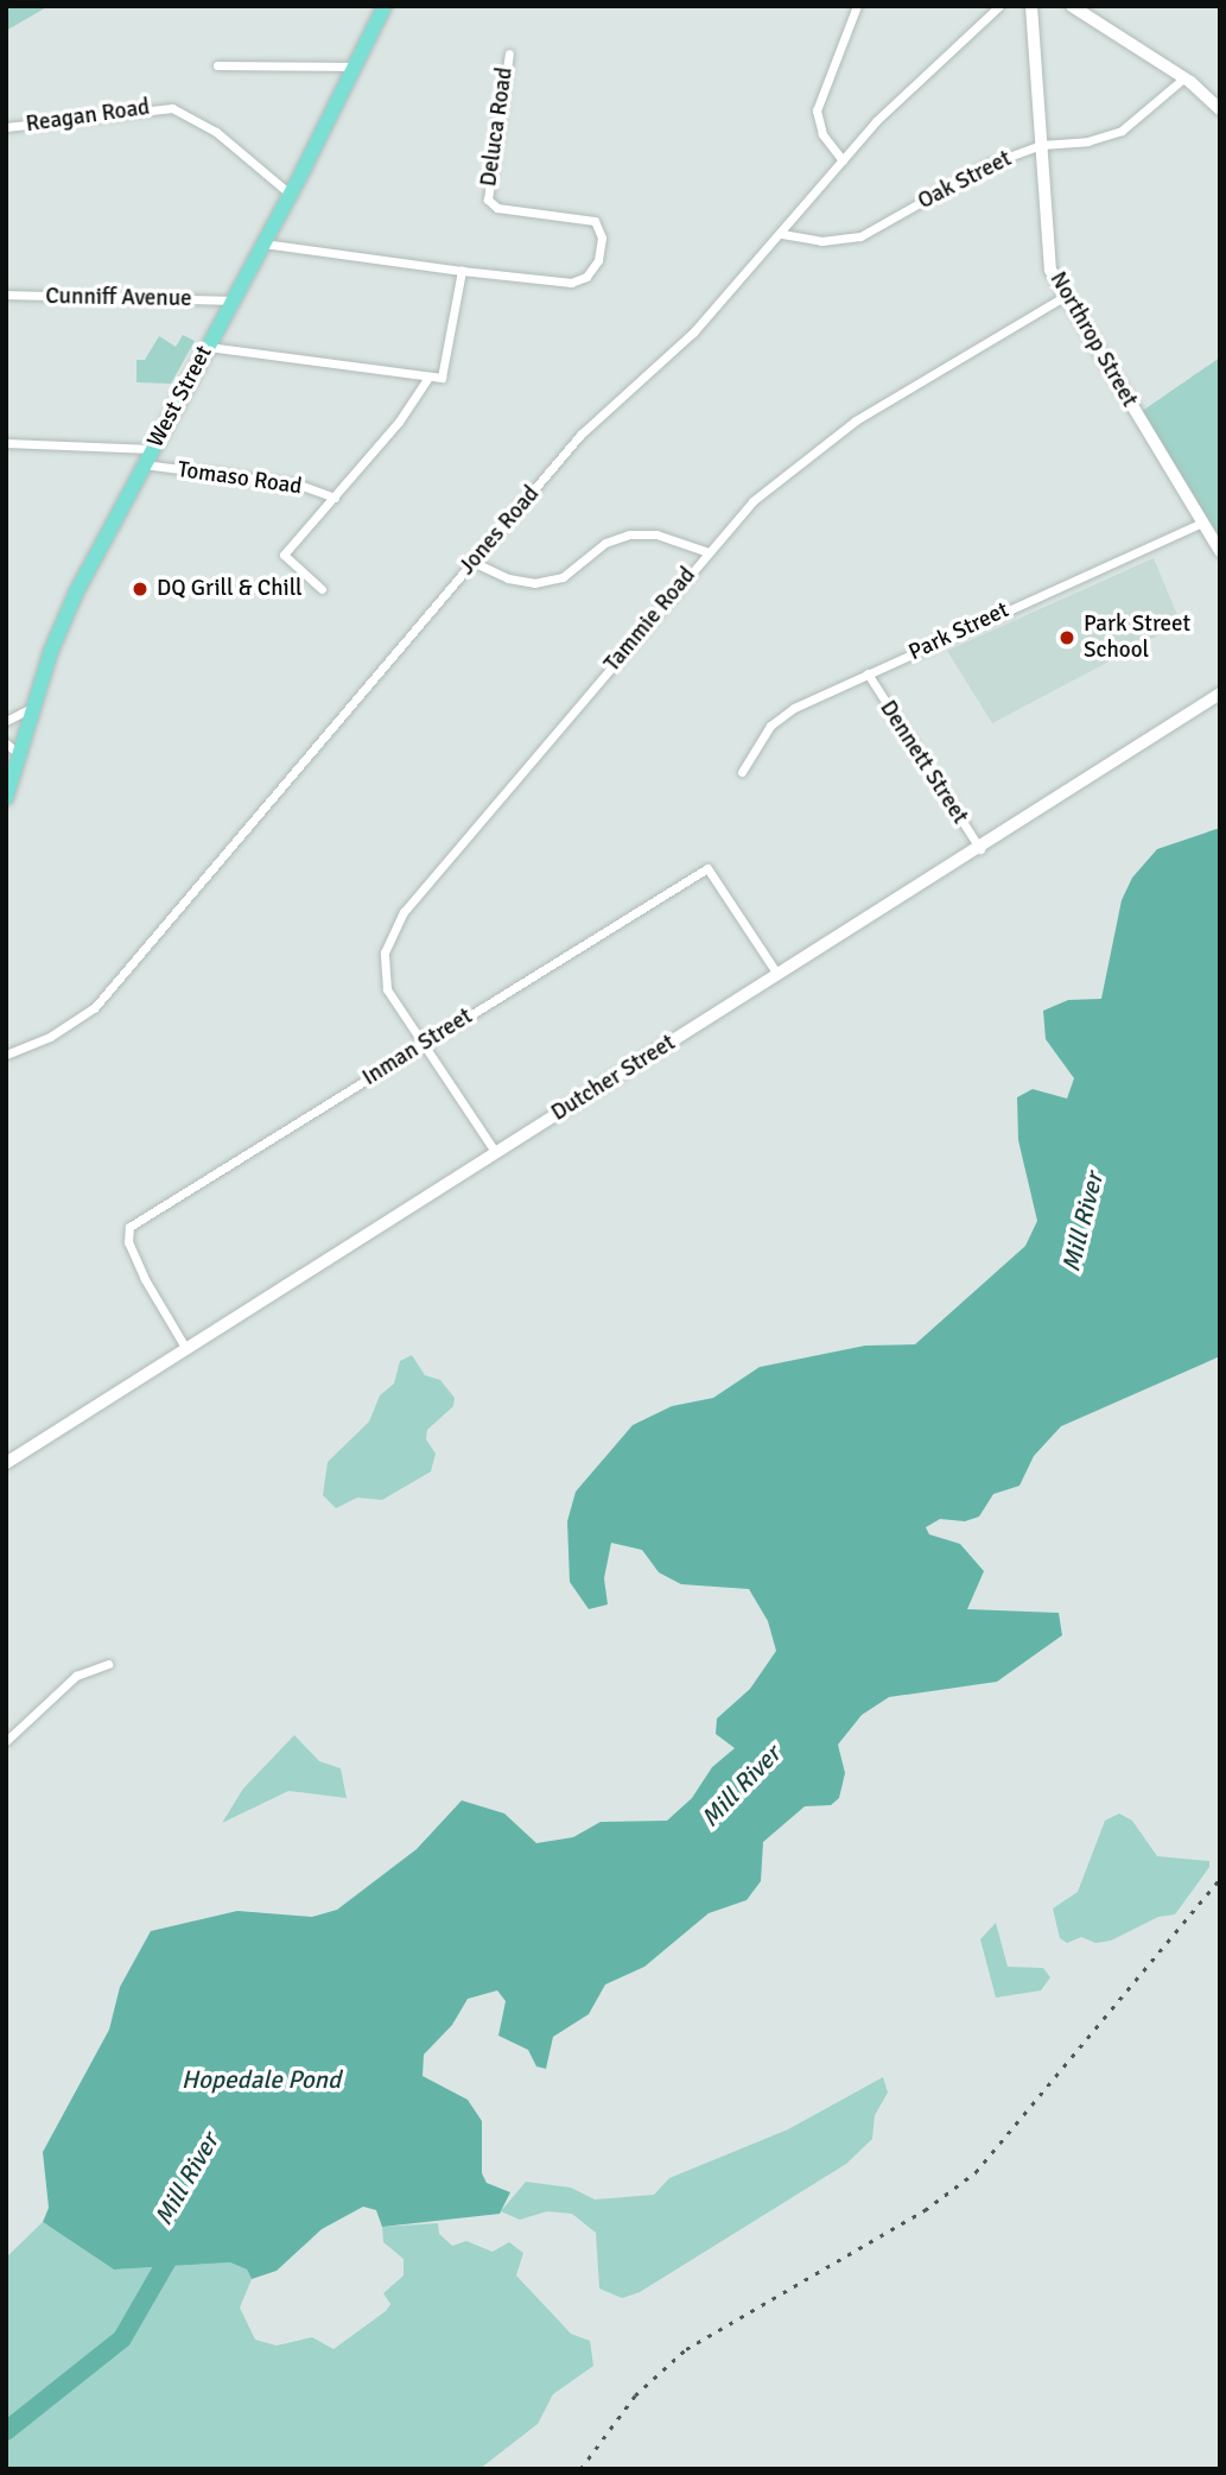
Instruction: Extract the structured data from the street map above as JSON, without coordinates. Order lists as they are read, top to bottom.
{
  "streets": {
    "main road": ["West Street"],
    "street": [
      "Reagan Road",
      "Deluca Road",
      "Oak Street",
      "Cunniff Avenue",
      "Northrop Street",
      "Tomaso Road",
      "Jones Road",
      "Tammie Road",
      "Park Street",
      "Dennett Street",
      "Inman Street",
      "Dutcher Street"
    ]
  },
  "crossings": [
    ["Reagan Road", "West Street"],
    ["Deluca Road", "West Street"],
    ["Oak Street", "Northrop Street"],
    ["Oak Street", "Jones Road"],
    ["Cunniff Avenue", "West Street"],
    ["Northrop Street", "Tammie Road"],
    ["Northrop Street", "Park Street"],
    ["West Street", "Tomaso Road"],
    ["Tammie Road", "Inman Street"],
    ["Tammie Road", "Dutcher Street"],
    ["Park Street", "Dennett Street"],
    ["Dennett Street", "Dutcher Street"],
    ["Inman Street", "Dutcher Street"]
  ],
  "water": ["Mill River", "Hopedale Pond"],
  "places": ["DQ Grill & Chill", "Park Street School"]
}
